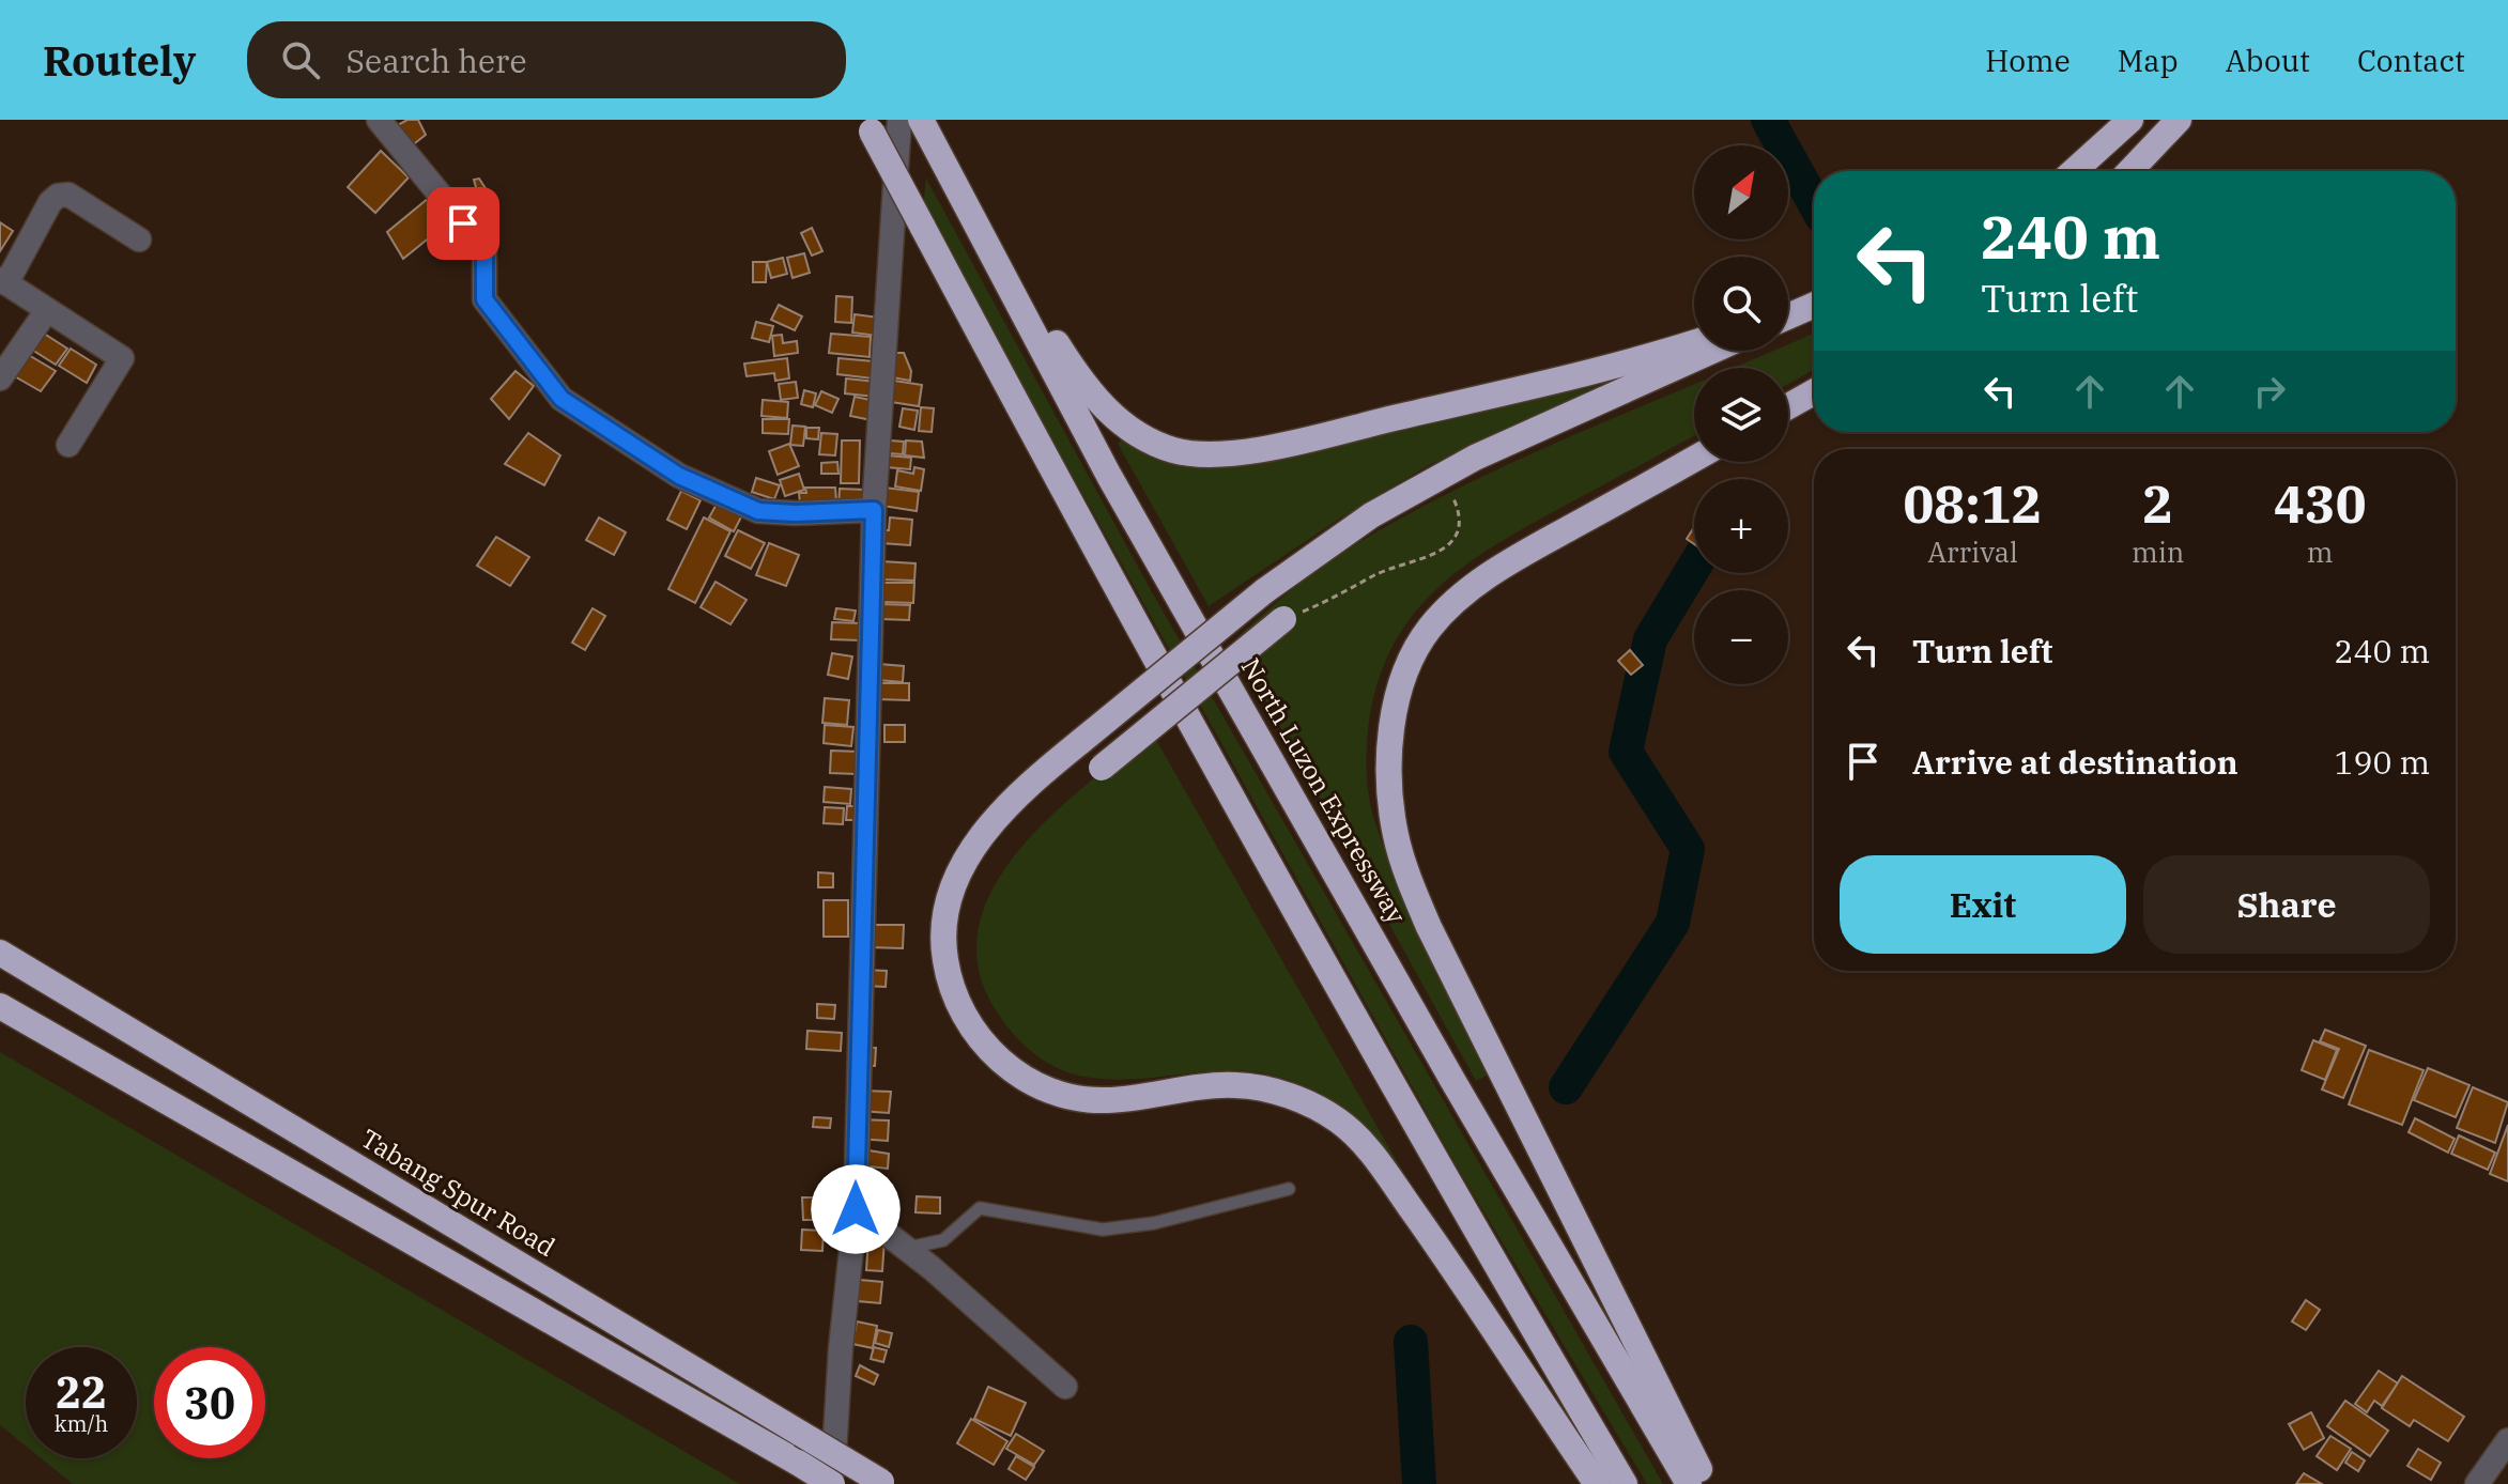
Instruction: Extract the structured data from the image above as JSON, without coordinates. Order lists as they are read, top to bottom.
{
  "streets": {
    "highway": ["North Luzon Expressway", "Tabang Spur Road"]
  },
  "north": "top right",
  "page": {
    "header": "Routely",
    "search": "Search here",
    "nav": [
      "Home",
      "Map",
      "About",
      "Contact"
    ],
    "map_buttons": ["+", "−"],
    "turn": ["240 m", "Turn left"],
    "eta": [
      "08:12",
      "Arrival",
      "2",
      "min",
      "430",
      "m"
    ],
    "list": [
      {
        "name": "Turn left",
        "value": "240 m"
      },
      {
        "name": "Arrive at destination",
        "value": "190 m"
      }
    ],
    "buttons": ["Exit", "Share"],
    "speed": "22 km/h",
    "limit": "30"
  }
}
